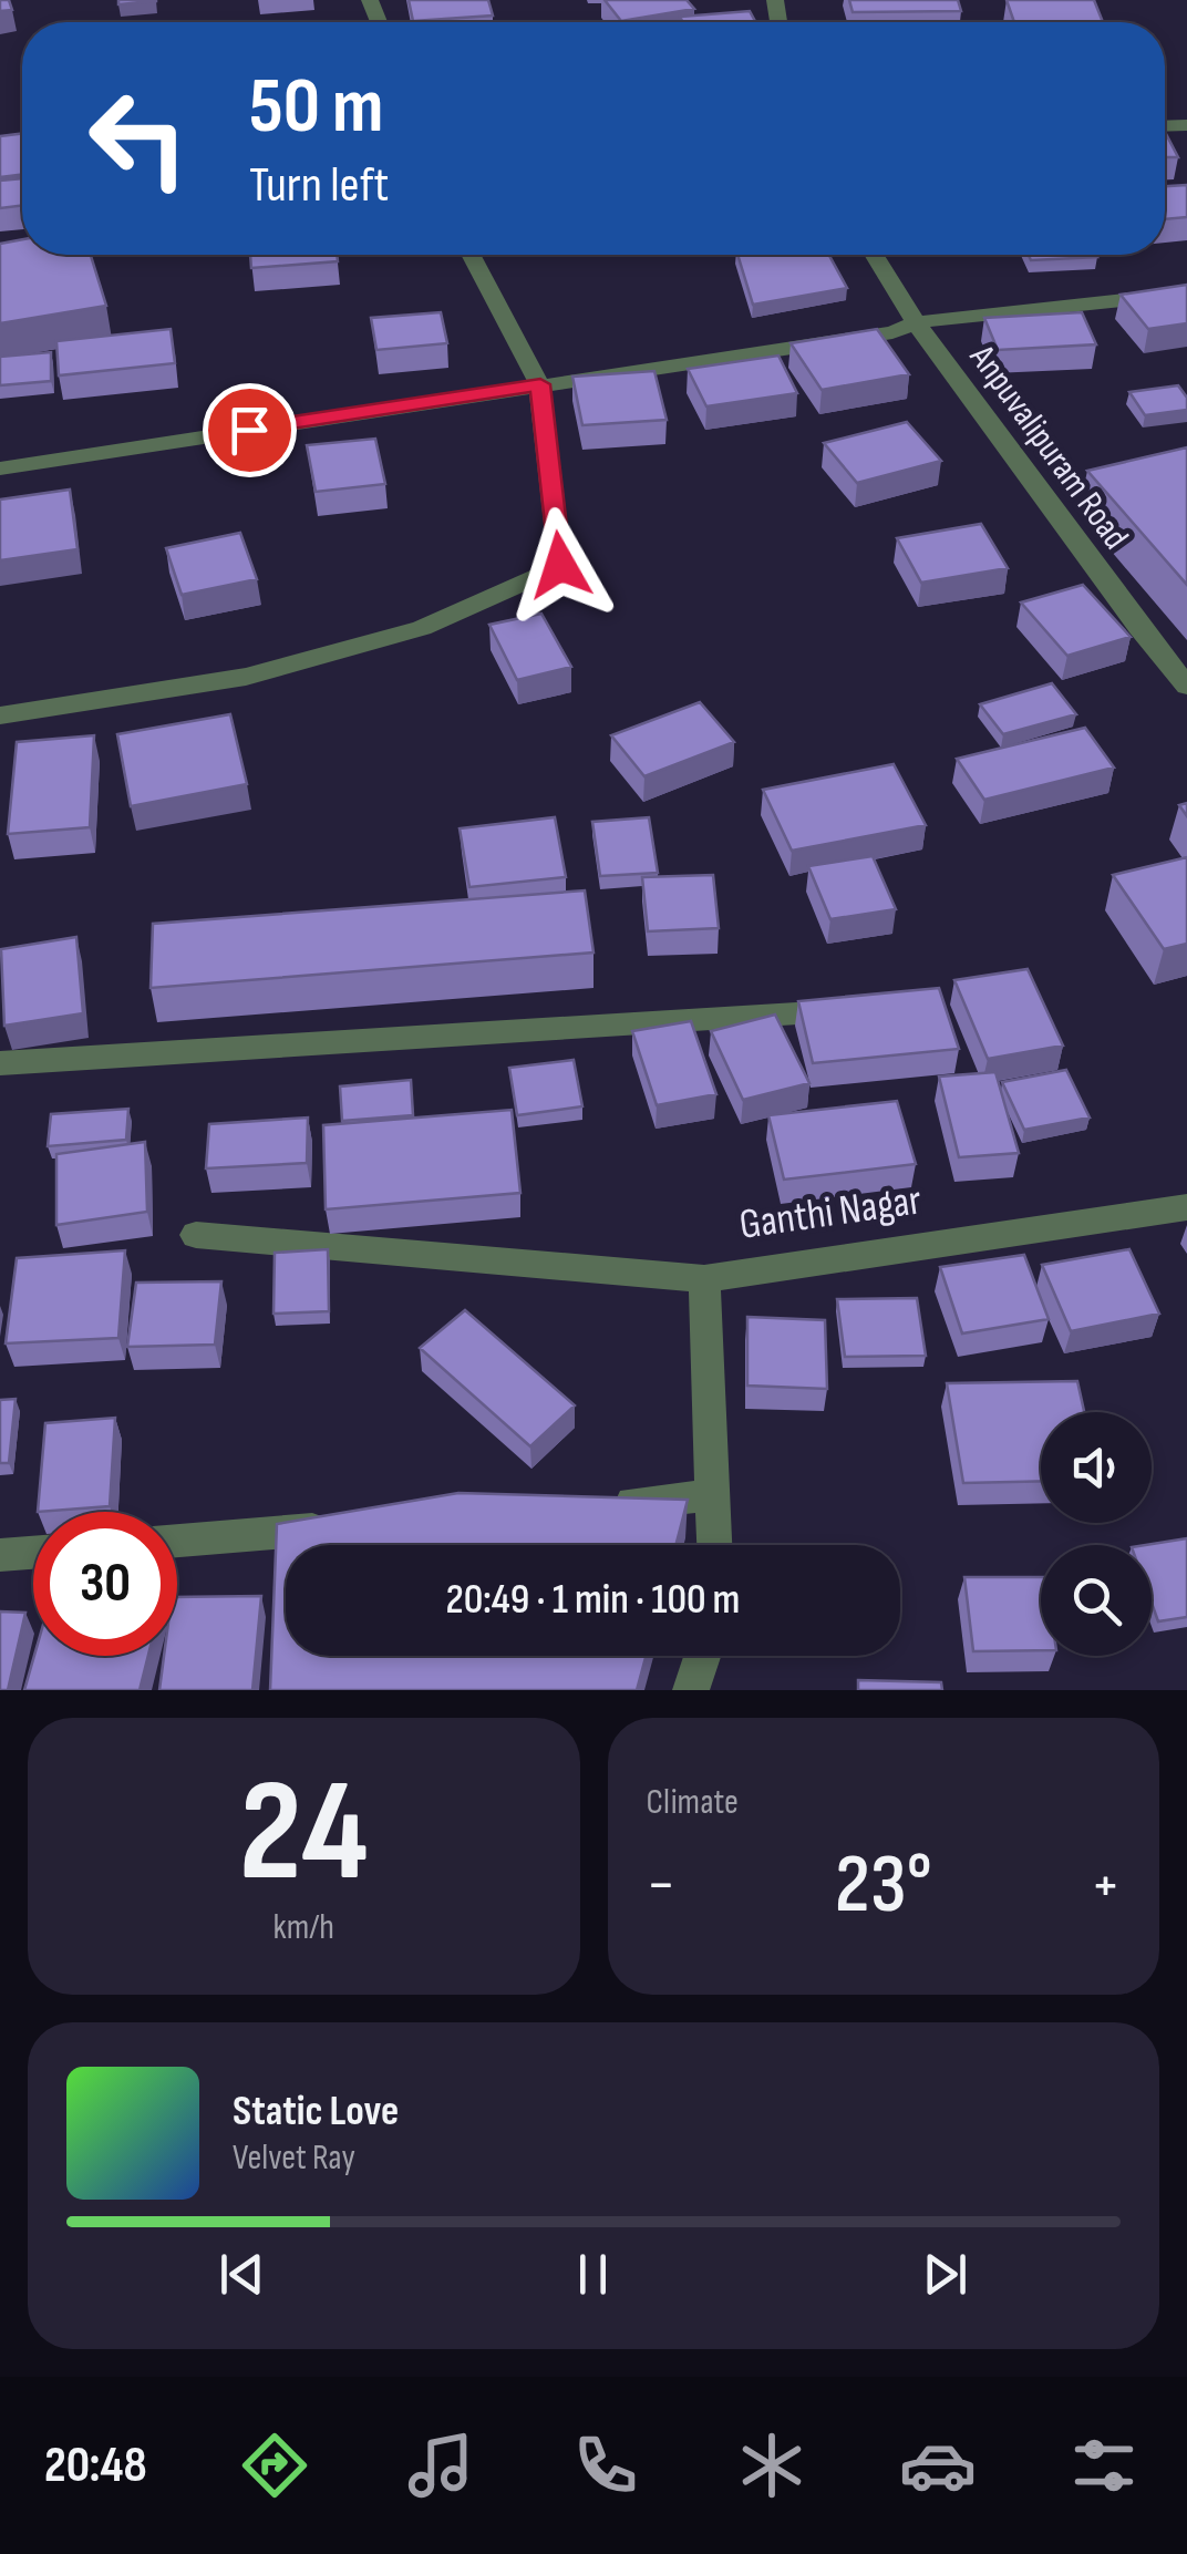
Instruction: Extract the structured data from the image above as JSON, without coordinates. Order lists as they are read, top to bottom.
{
  "streets": {
    "street": ["Anpuvalipuram Road", "Ganthi Nagar"]
  },
  "page": {
    "turn": ["50 m", "Turn left"],
    "limit": "30",
    "trip": "20:49 · 1 min · 100 m",
    "tile": [
      ["24", "km/h"],
      "Climate"
    ],
    "heat": ["−", "23°", "+"],
    "song": ["Static Love", "Velvet Ray"],
    "tabs": "20:48"
  }
}
